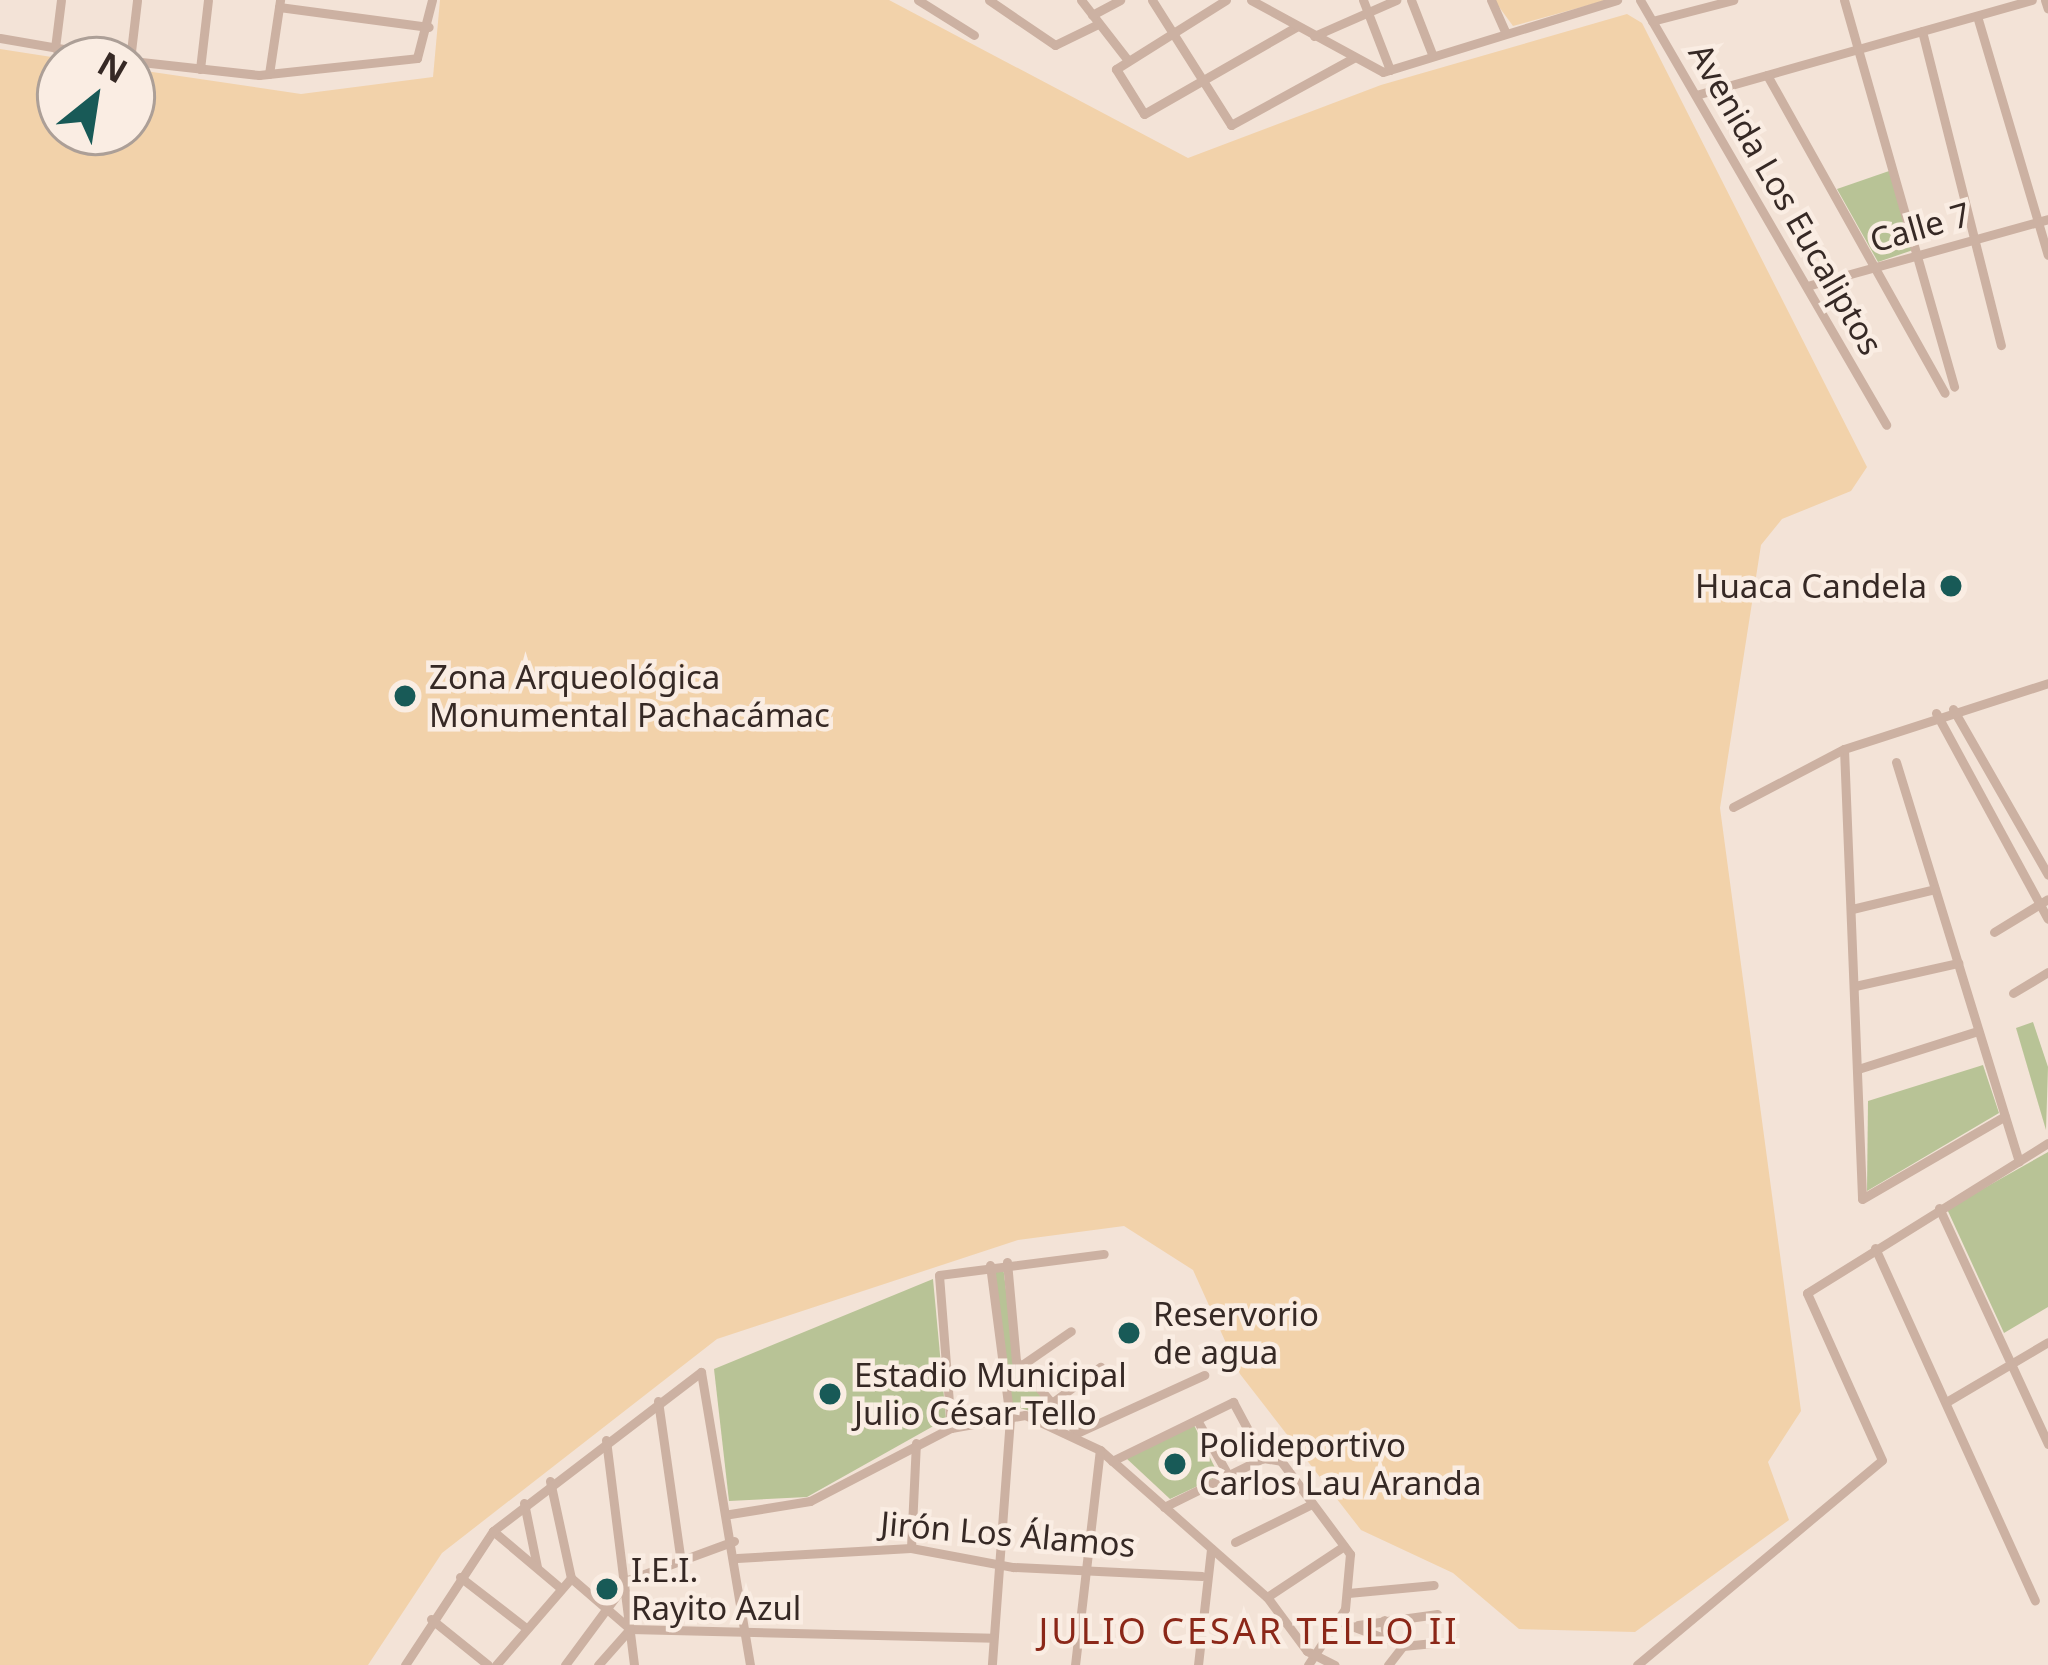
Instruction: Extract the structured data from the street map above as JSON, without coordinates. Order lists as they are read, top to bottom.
{
  "streets": {
    "street": ["Avenida Los Eucaliptos", "Calle 7", "Jirón Los Álamos"]
  },
  "crossings": [
    ["Avenida Los Eucaliptos", "Calle 7"]
  ],
  "districts": ["JULIO CESAR TELLO II"],
  "places": [
    "Huaca Candela",
    "Zona Arqueológica Monumental Pachacámac",
    "Reservorio de agua",
    "Estadio Municipal Julio César Tello",
    "Polideportivo Carlos Lau Aranda",
    "I.E.I. Rayito Azul"
  ],
  "north": "top right"
}
